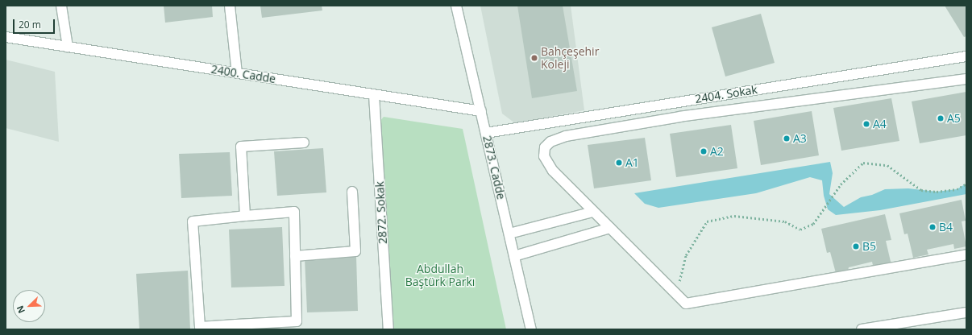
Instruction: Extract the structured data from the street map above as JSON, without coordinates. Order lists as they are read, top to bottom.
{
  "streets": {
    "street": [
      "2400. Cadde",
      "2404. Sokak",
      "2873. Cadde",
      "2872. Sokak"
    ]
  },
  "crossings": [
    ["2400. Cadde", "2873. Cadde"],
    ["2400. Cadde", "2872. Sokak"],
    ["2404. Sokak", "2873. Cadde"]
  ],
  "parks": ["Abdullah Baştürk Parkı"],
  "places": [
    "Bahçeşehir Koleji",
    "A5",
    "A4",
    "A3",
    "A2",
    "A1",
    "B4",
    "B5"
  ],
  "scale_bar": "20 m",
  "north": "bottom left"
}
